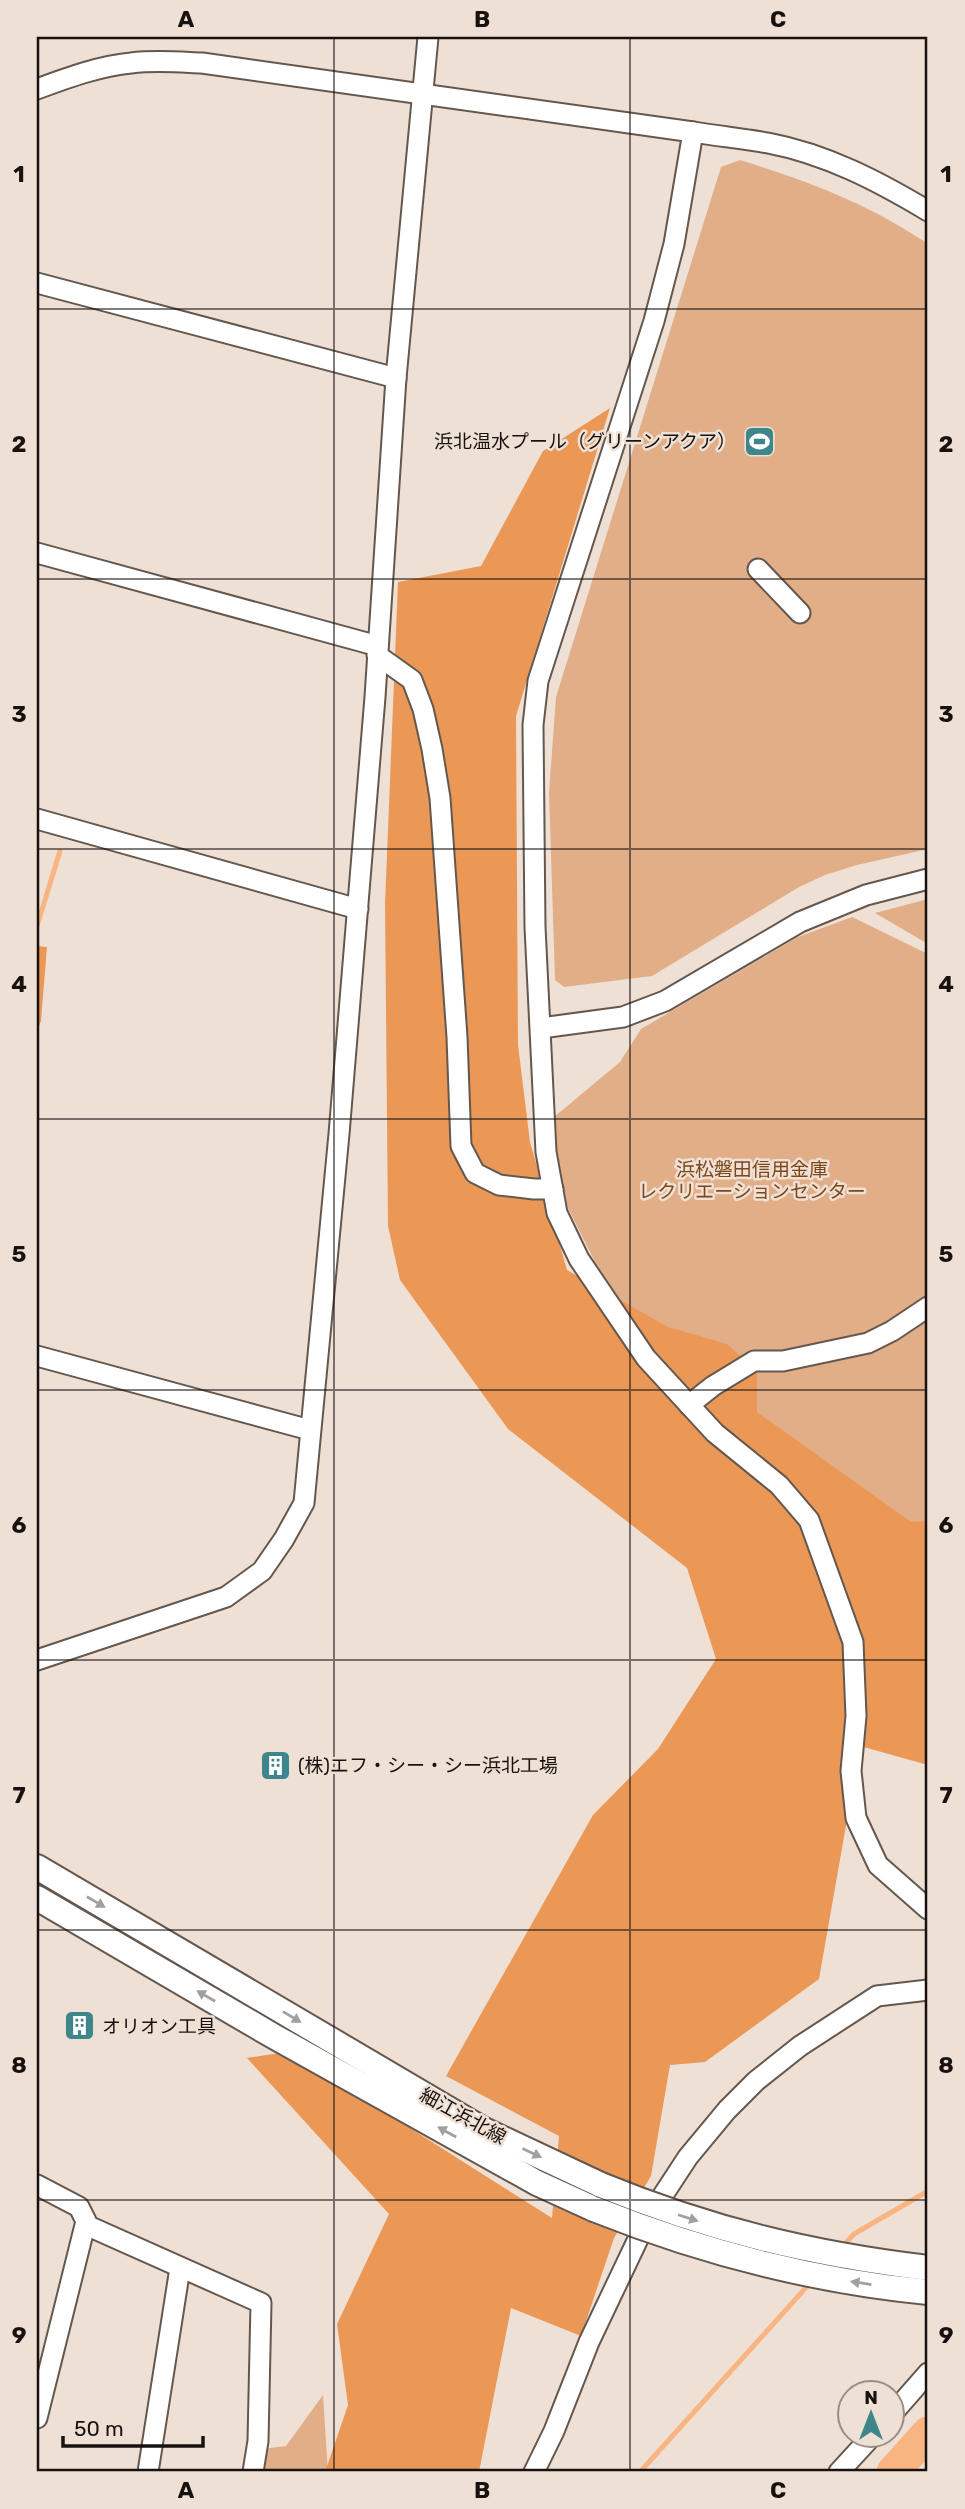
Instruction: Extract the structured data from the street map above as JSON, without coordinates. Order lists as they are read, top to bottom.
{
  "streets": {
    "main road": ["細江浜北線"]
  },
  "parks": ["浜松磐田信用金庫 レクリエーションセンター"],
  "places": {
    "sports": ["浜北温水プール（グリーンアクア）"],
    "building": ["(株)エフ・シー・シー浜北工場", "オリオン工具"]
  },
  "scale_bar": "50 m",
  "north": "top",
  "grid": {
    "columns": ["A", "B", "C"],
    "rows": [
      "1",
      "2",
      "3",
      "4",
      "5",
      "6",
      "7",
      "8",
      "9"
    ]
  }
}
